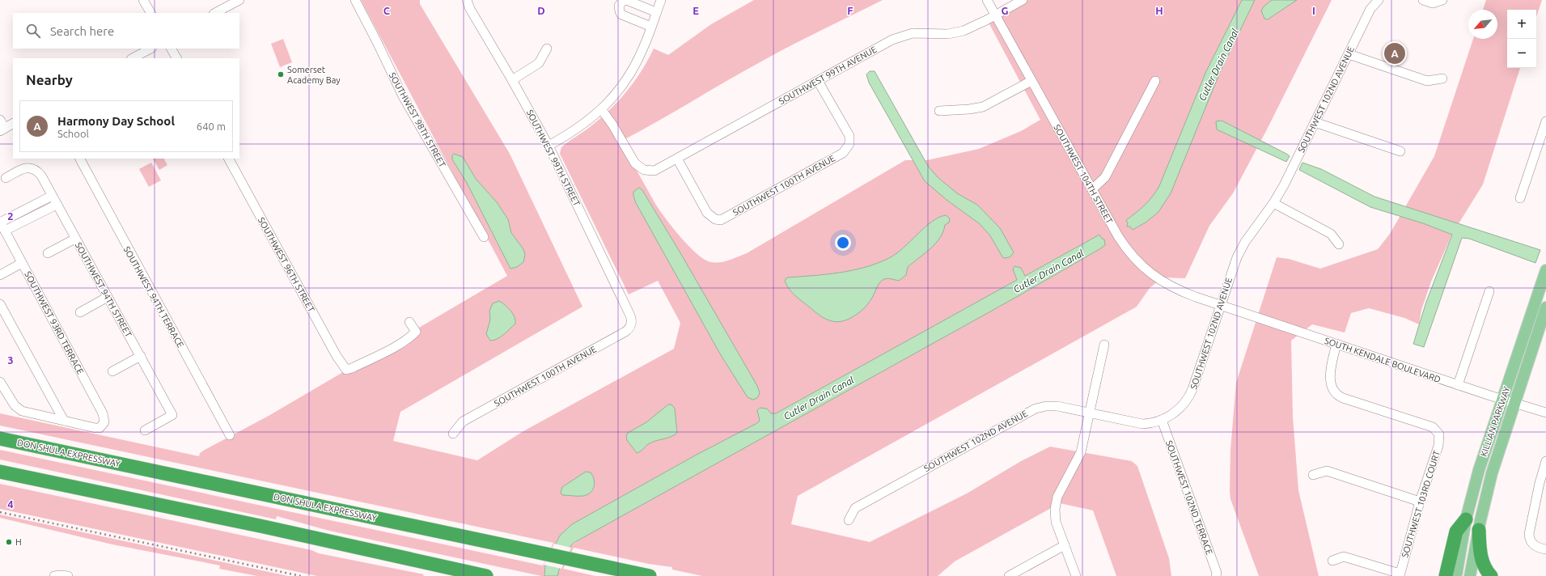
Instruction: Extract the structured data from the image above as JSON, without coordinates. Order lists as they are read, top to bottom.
{
  "streets": {
    "highway": ["DON SHULA EXPRESSWAY"],
    "main road": ["KILLIAN PARKWAY"],
    "street": [
      "SOUTHWEST 99TH AVENUE",
      "SOUTHWEST 102ND AVENUE",
      "SOUTHWEST 98TH STREET",
      "SOUTHWEST 99TH STREET",
      "SOUTHWEST 104TH STREET",
      "SOUTHWEST 100TH AVENUE",
      "SOUTHWEST 96TH STREET",
      "SOUTHWEST 94TH STREET",
      "SOUTHWEST 94TH TERRACE",
      "SOUTHWEST 93RD TERRACE",
      "SOUTH KENDALE BOULEVARD",
      "SOUTHWEST 102ND TERRACE",
      "SOUTHWEST 103RD COURT"
    ]
  },
  "crossings": [
    ["SOUTHWEST 99TH AVENUE", "SOUTHWEST 104TH STREET"],
    ["SOUTHWEST 99TH AVENUE", "SOUTHWEST 100TH AVENUE"],
    ["SOUTHWEST 102ND AVENUE", "SOUTHWEST 104TH STREET"],
    ["SOUTHWEST 102ND AVENUE", "SOUTH KENDALE BOULEVARD"],
    ["SOUTHWEST 102ND AVENUE", "SOUTHWEST 102ND TERRACE"],
    ["SOUTHWEST 99TH STREET", "SOUTHWEST 100TH AVENUE"],
    ["SOUTHWEST 104TH STREET", "SOUTH KENDALE BOULEVARD"],
    ["SOUTH KENDALE BOULEVARD", "KILLIAN PARKWAY"],
    ["SOUTH KENDALE BOULEVARD", "SOUTHWEST 103RD COURT"]
  ],
  "water": ["Cutler Drain Canal"],
  "places": ["Somerset Academy Bay", "H"],
  "north": "bottom left",
  "page": {
    "map_buttons": ["+", "−"],
    "search": "Search here",
    "pins": "A",
    "heading": "Nearby",
    "list": [
      {
        "mark": "A",
        "name": "Harmony Day School",
        "note": "School",
        "value": "640 m"
      }
    ]
  },
  "grid": {
    "columns": [
      "C",
      "D",
      "E",
      "F",
      "G",
      "H",
      "I"
    ],
    "rows": ["2", "3", "4"]
  }
}
